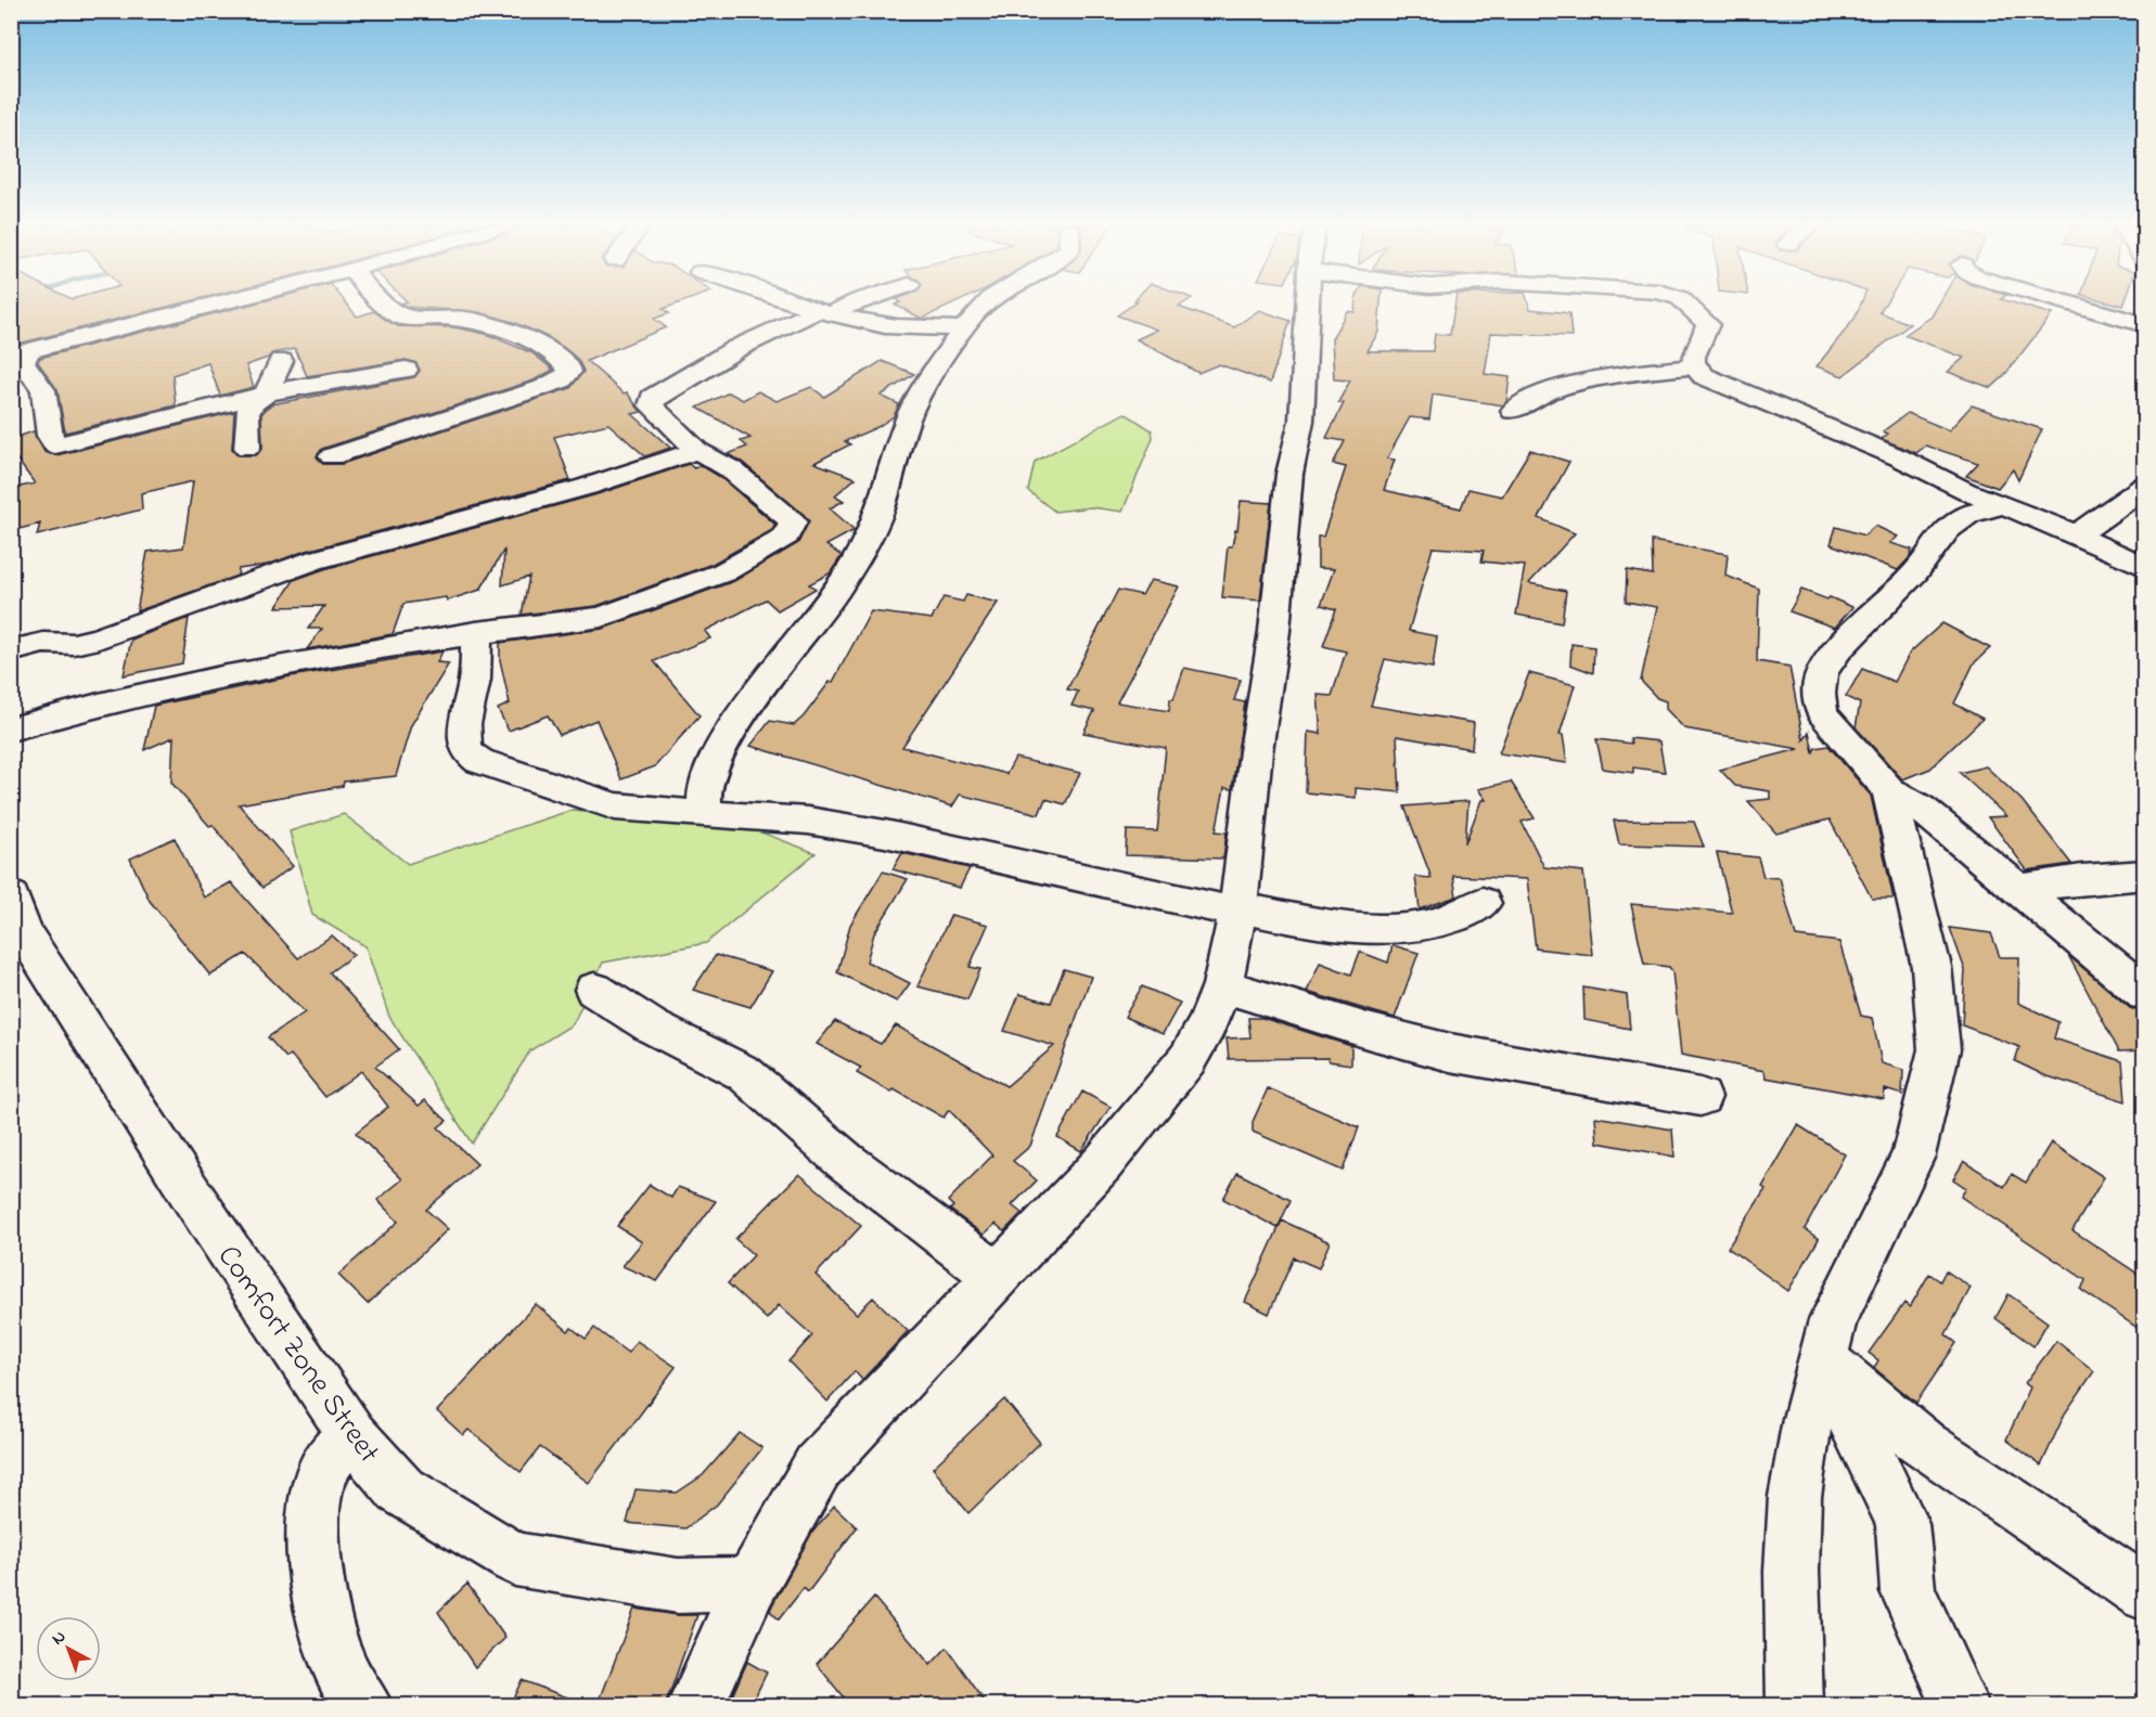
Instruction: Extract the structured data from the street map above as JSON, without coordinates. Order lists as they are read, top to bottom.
{
  "streets": {
    "street": ["Comfort Zone Street"]
  },
  "north": "top left"
}
